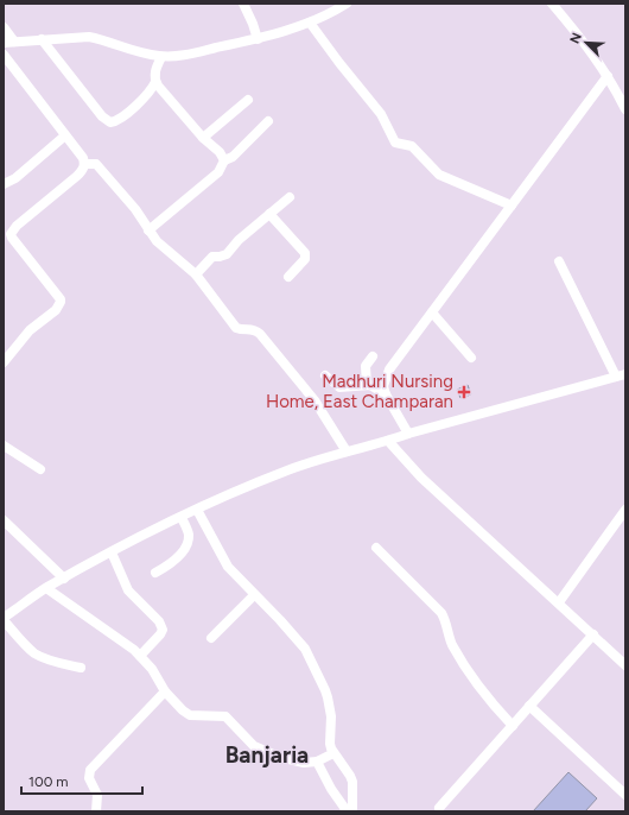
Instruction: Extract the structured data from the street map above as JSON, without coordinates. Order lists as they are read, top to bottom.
{
  "districts": ["Banjaria"],
  "places": {
    "health": ["Madhuri Nursing Home, East Champaran"]
  },
  "scale_bar": "100 m",
  "north": "top left"
}
